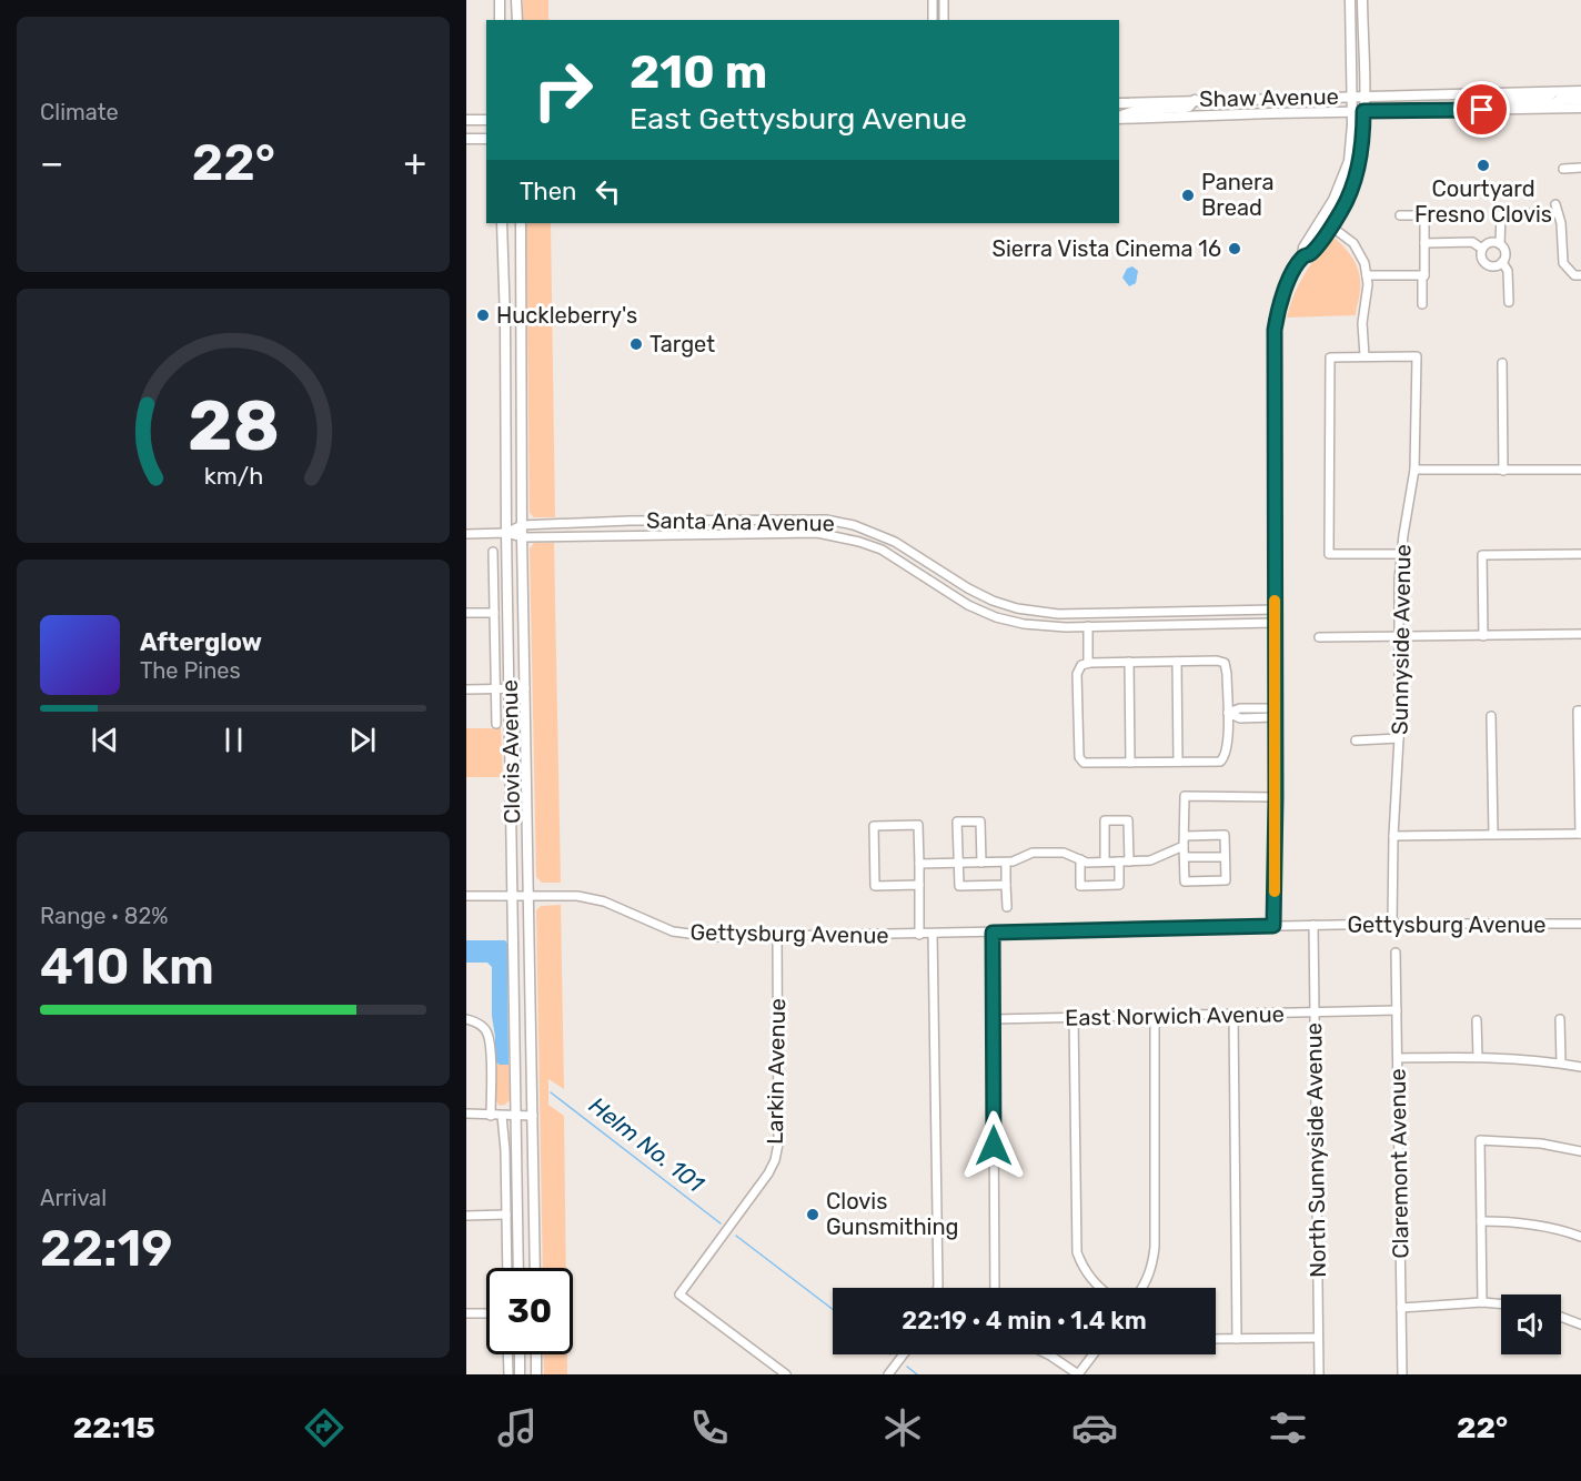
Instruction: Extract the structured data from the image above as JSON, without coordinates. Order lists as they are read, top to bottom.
{
  "streets": {
    "main road": ["Shaw Avenue", "Clovis Avenue"],
    "street": [
      "Santa Ana Avenue",
      "Sunnyside Avenue",
      "Gettysburg Avenue",
      "East Norwich Avenue",
      "Larkin Avenue",
      "North Sunnyside Avenue",
      "Claremont Avenue"
    ]
  },
  "crossings": [
    ["Santa Ana Avenue", "Clovis Avenue"],
    ["Sunnyside Avenue", "Gettysburg Avenue"],
    ["Clovis Avenue", "Gettysburg Avenue"],
    ["Gettysburg Avenue", "Larkin Avenue"],
    ["Gettysburg Avenue", "North Sunnyside Avenue"],
    ["East Norwich Avenue", "North Sunnyside Avenue"],
    ["East Norwich Avenue", "Claremont Avenue"]
  ],
  "water": ["Helm No. 101"],
  "places": [
    "Courtyard Fresno Clovis",
    "Panera Bread",
    "Sierra Vista Cinema 16",
    "Huckleberry's",
    "Target",
    "Clovis Gunsmithing"
  ],
  "page": {
    "tile": [
      "Climate",
      ["Range · 82%", "410 km"],
      ["Arrival", "22:19"]
    ],
    "turn": ["210 m", "East Gettysburg Avenue"],
    "heat": ["−", "22°", "+"],
    "then": "Then",
    "song": ["Afterglow", "The Pines"],
    "limit": "30",
    "trip": "22:19 · 4 min · 1.4 km",
    "tabs": ["22:15", "22°"],
    "gauge": ["28", "km/h"]
  }
}
